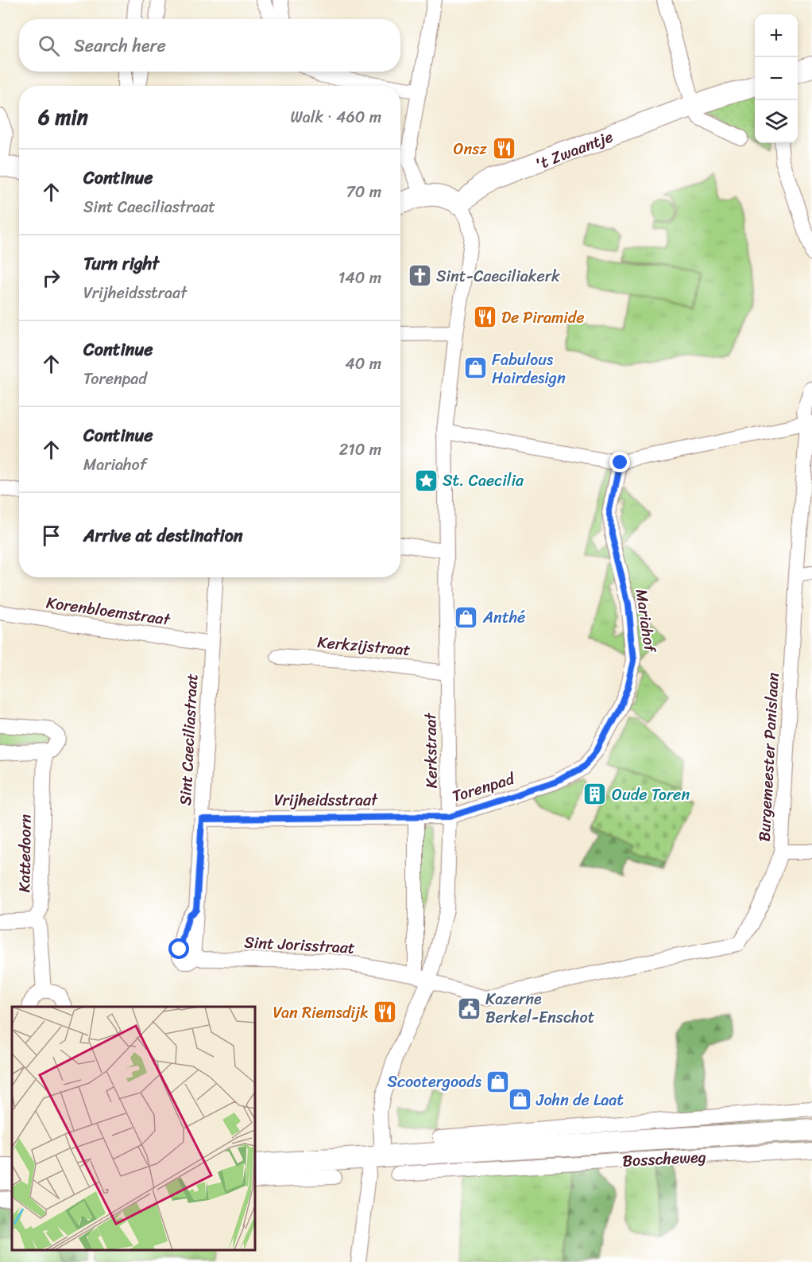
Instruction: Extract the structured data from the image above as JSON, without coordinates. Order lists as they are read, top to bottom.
{
  "streets": {
    "main road": ["'t Zwaantje", "Bosscheweg"],
    "street": [
      "Korenbloemstraat",
      "Mariahof",
      "Kerkzijstraat",
      "Sint Caeciliastraat",
      "Kerkstraat",
      "Burgemeester Panislaan",
      "Torenpad",
      "Vrijheidsstraat",
      "Kattedoorn",
      "Sint Jorisstraat"
    ]
  },
  "crossings": [
    ["'t Zwaantje", "Kerkstraat"],
    ["Korenbloemstraat", "Sint Caeciliastraat"],
    ["Mariahof", "Torenpad"],
    ["Kerkzijstraat", "Kerkstraat"],
    ["Sint Caeciliastraat", "Vrijheidsstraat"],
    ["Sint Caeciliastraat", "Sint Jorisstraat"],
    ["Kerkstraat", "Burgemeester Panislaan"],
    ["Kerkstraat", "Torenpad"],
    ["Kerkstraat", "Vrijheidsstraat"],
    ["Kerkstraat", "Sint Jorisstraat"],
    ["Kerkstraat", "Bosscheweg"],
    ["Burgemeester Panislaan", "Sint Jorisstraat"],
    ["Torenpad", "Vrijheidsstraat"]
  ],
  "places": {
    "restaurant": ["Onsz", "De Piramide", "Van Riemsdijk"],
    "church": ["Sint-Caeciliakerk"],
    "shop": [
      "Fabulous Hairdesign",
      "Anthé",
      "Scootergoods",
      "John de Laat"
    ],
    "place": ["St. Caecilia"],
    "building": ["Oude Toren"],
    "public building": ["Kazerne Berkel-Enschot"]
  },
  "page": {
    "map_buttons": ["+", "−"],
    "search": "Search here",
    "heading": ["6 min", "Walk · 460 m"],
    "list": [
      ["Continue", "Sint Caeciliastraat", "70 m"],
      ["Turn right", "Vrijheidsstraat", "140 m"],
      ["Continue", "Torenpad", "40 m"],
      ["Continue", "Mariahof", "210 m"],
      "Arrive at destination"
    ]
  }
}
